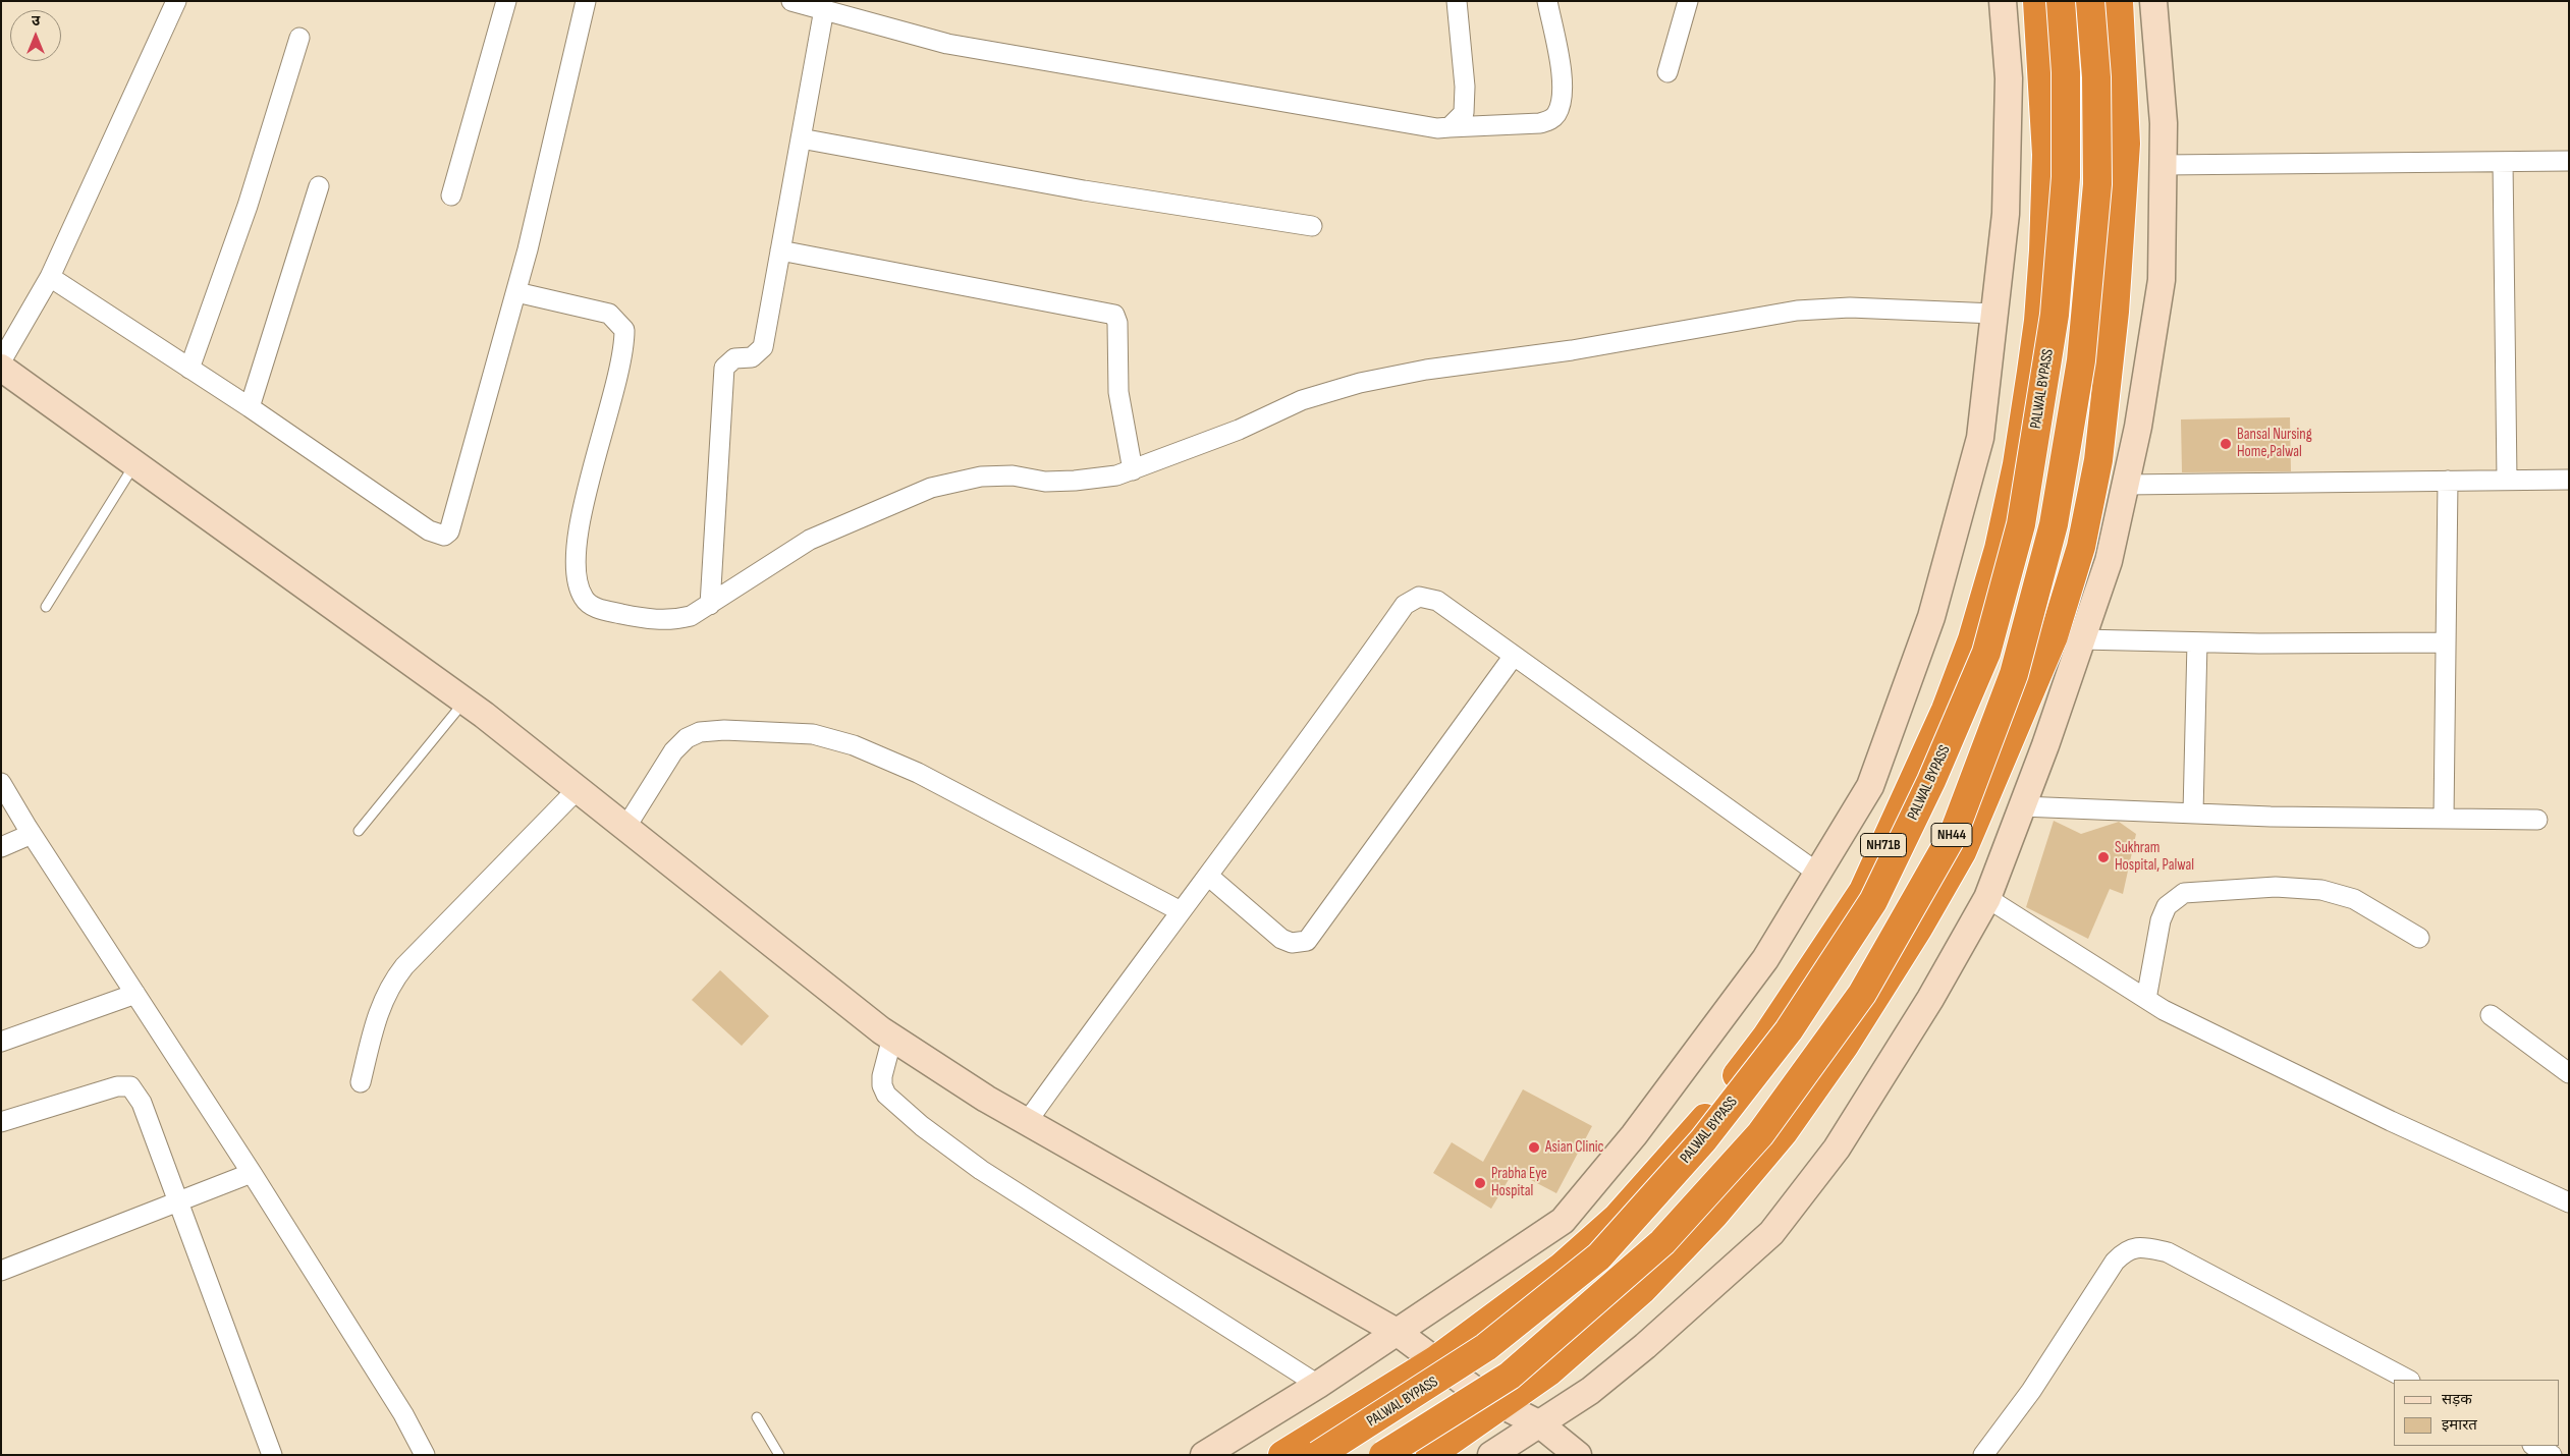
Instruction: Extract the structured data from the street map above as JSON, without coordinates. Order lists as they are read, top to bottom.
{
  "streets": {
    "highway": ["PALWAL BYPASS", "NH44", "NH71B"]
  },
  "places": [
    "Bansal Nursing Home,Palwal",
    "Sukhram Hospital, Palwal",
    "Asian Clinic",
    "Prabha Eye Hospital"
  ],
  "legend": ["सड़क", "इमारत"],
  "north": "top"
}
